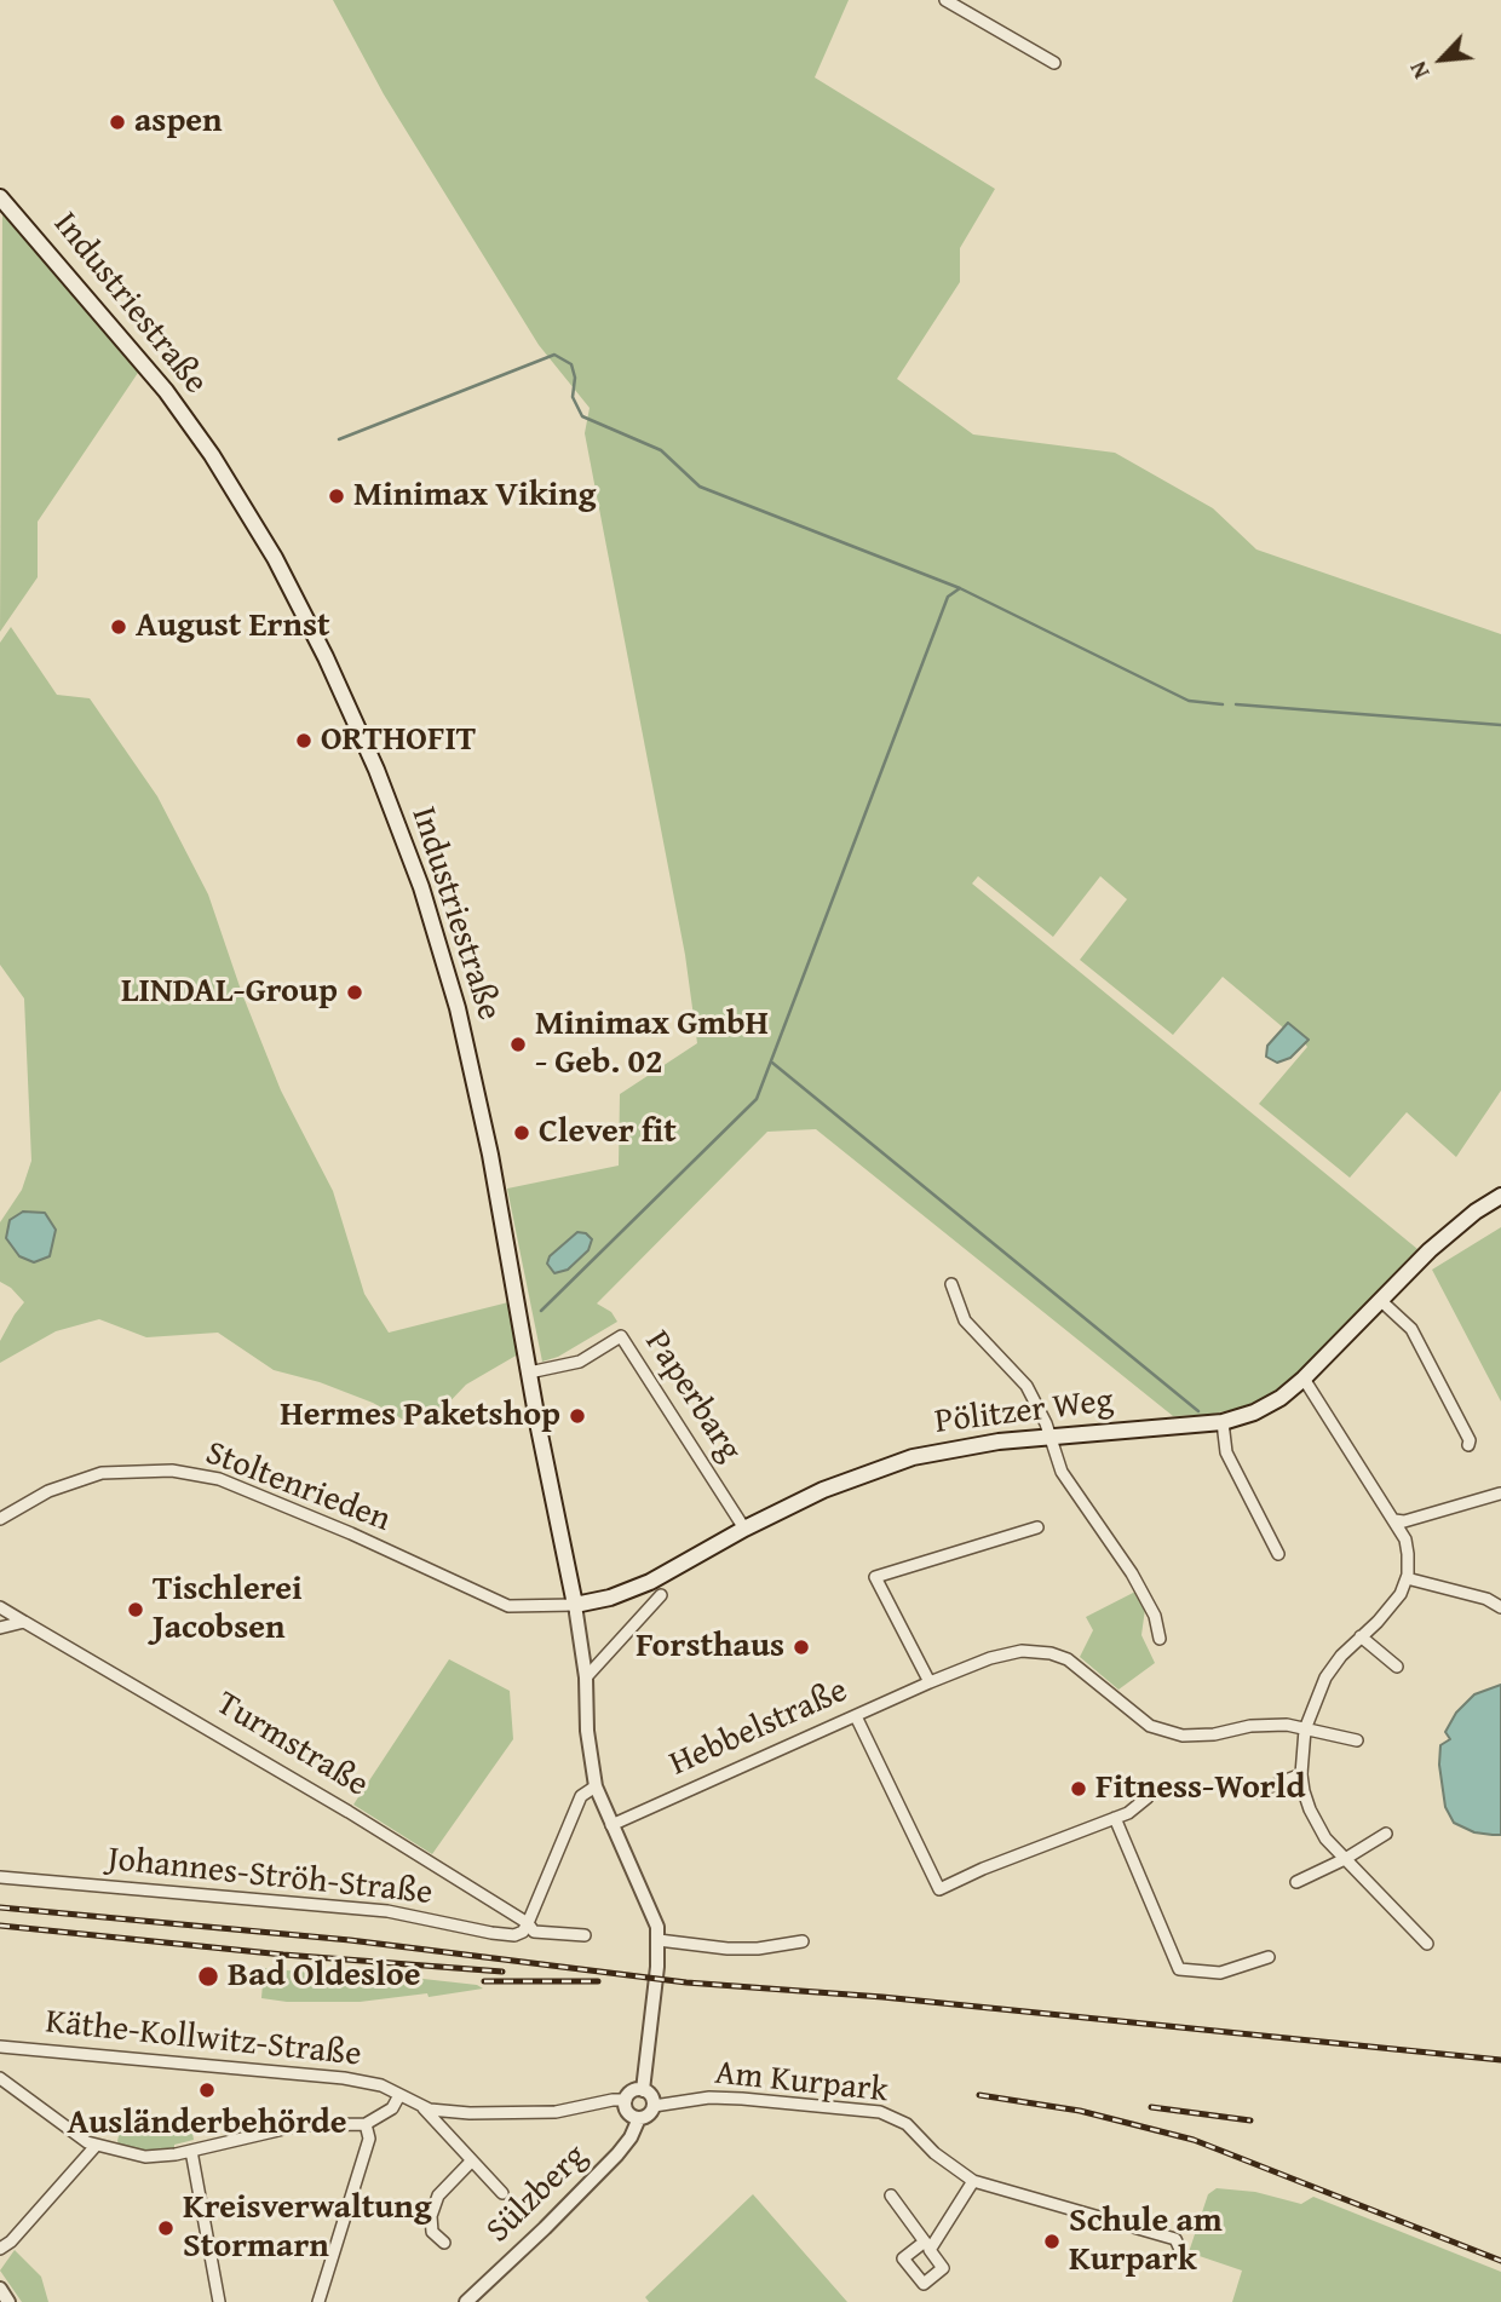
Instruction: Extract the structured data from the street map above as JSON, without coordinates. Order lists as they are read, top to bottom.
{
  "streets": {
    "main road": ["Industriestraße", "Pölitzer Weg"],
    "street": [
      "Paperbarg",
      "Stoltenrieden",
      "Hebbelstraße",
      "Turmstraße",
      "Johannes-Ströh-Straße",
      "Käthe-Kollwitz-Straße",
      "Am Kurpark",
      "Sülzberg"
    ]
  },
  "crossings": [
    ["Industriestraße", "Paperbarg"],
    ["Industriestraße", "Pölitzer Weg"],
    ["Industriestraße", "Stoltenrieden"],
    ["Paperbarg", "Pölitzer Weg"],
    ["Pölitzer Weg", "Stoltenrieden"],
    ["Turmstraße", "Johannes-Ströh-Straße"],
    ["Am Kurpark", "Sülzberg"]
  ],
  "places": [
    "aspen",
    "Minimax Viking",
    "August Ernst",
    "ORTHOFIT",
    "LINDAL-Group",
    "Minimax GmbH - Geb. 02",
    "Clever fit",
    "Hermes Paketshop",
    "Tischlerei Jacobsen",
    "Forsthaus",
    "Fitness-World",
    "Bad Oldesloe",
    "Ausländerbehörde",
    "Kreisverwaltung Stormarn",
    "Schule am Kurpark"
  ],
  "north": "bottom left"
}
